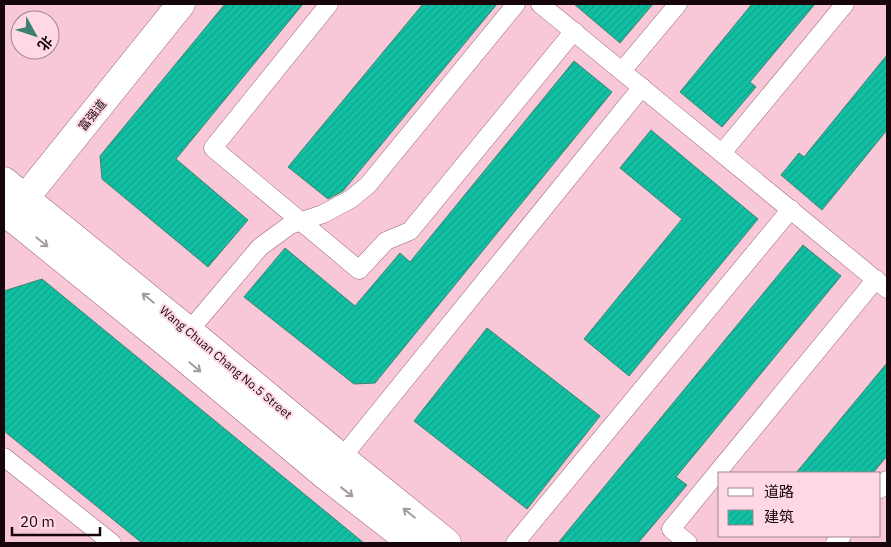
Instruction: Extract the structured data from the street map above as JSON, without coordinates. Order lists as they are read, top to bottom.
{
  "streets": {
    "street": ["富强道", "Wang Chuan Chang No.5 Street"]
  },
  "crossings": [
    ["富强道", "Wang Chuan Chang No.5 Street"]
  ],
  "legend": ["道路", "建筑"],
  "scale_bar": "20 m",
  "north": "bottom right"
}
